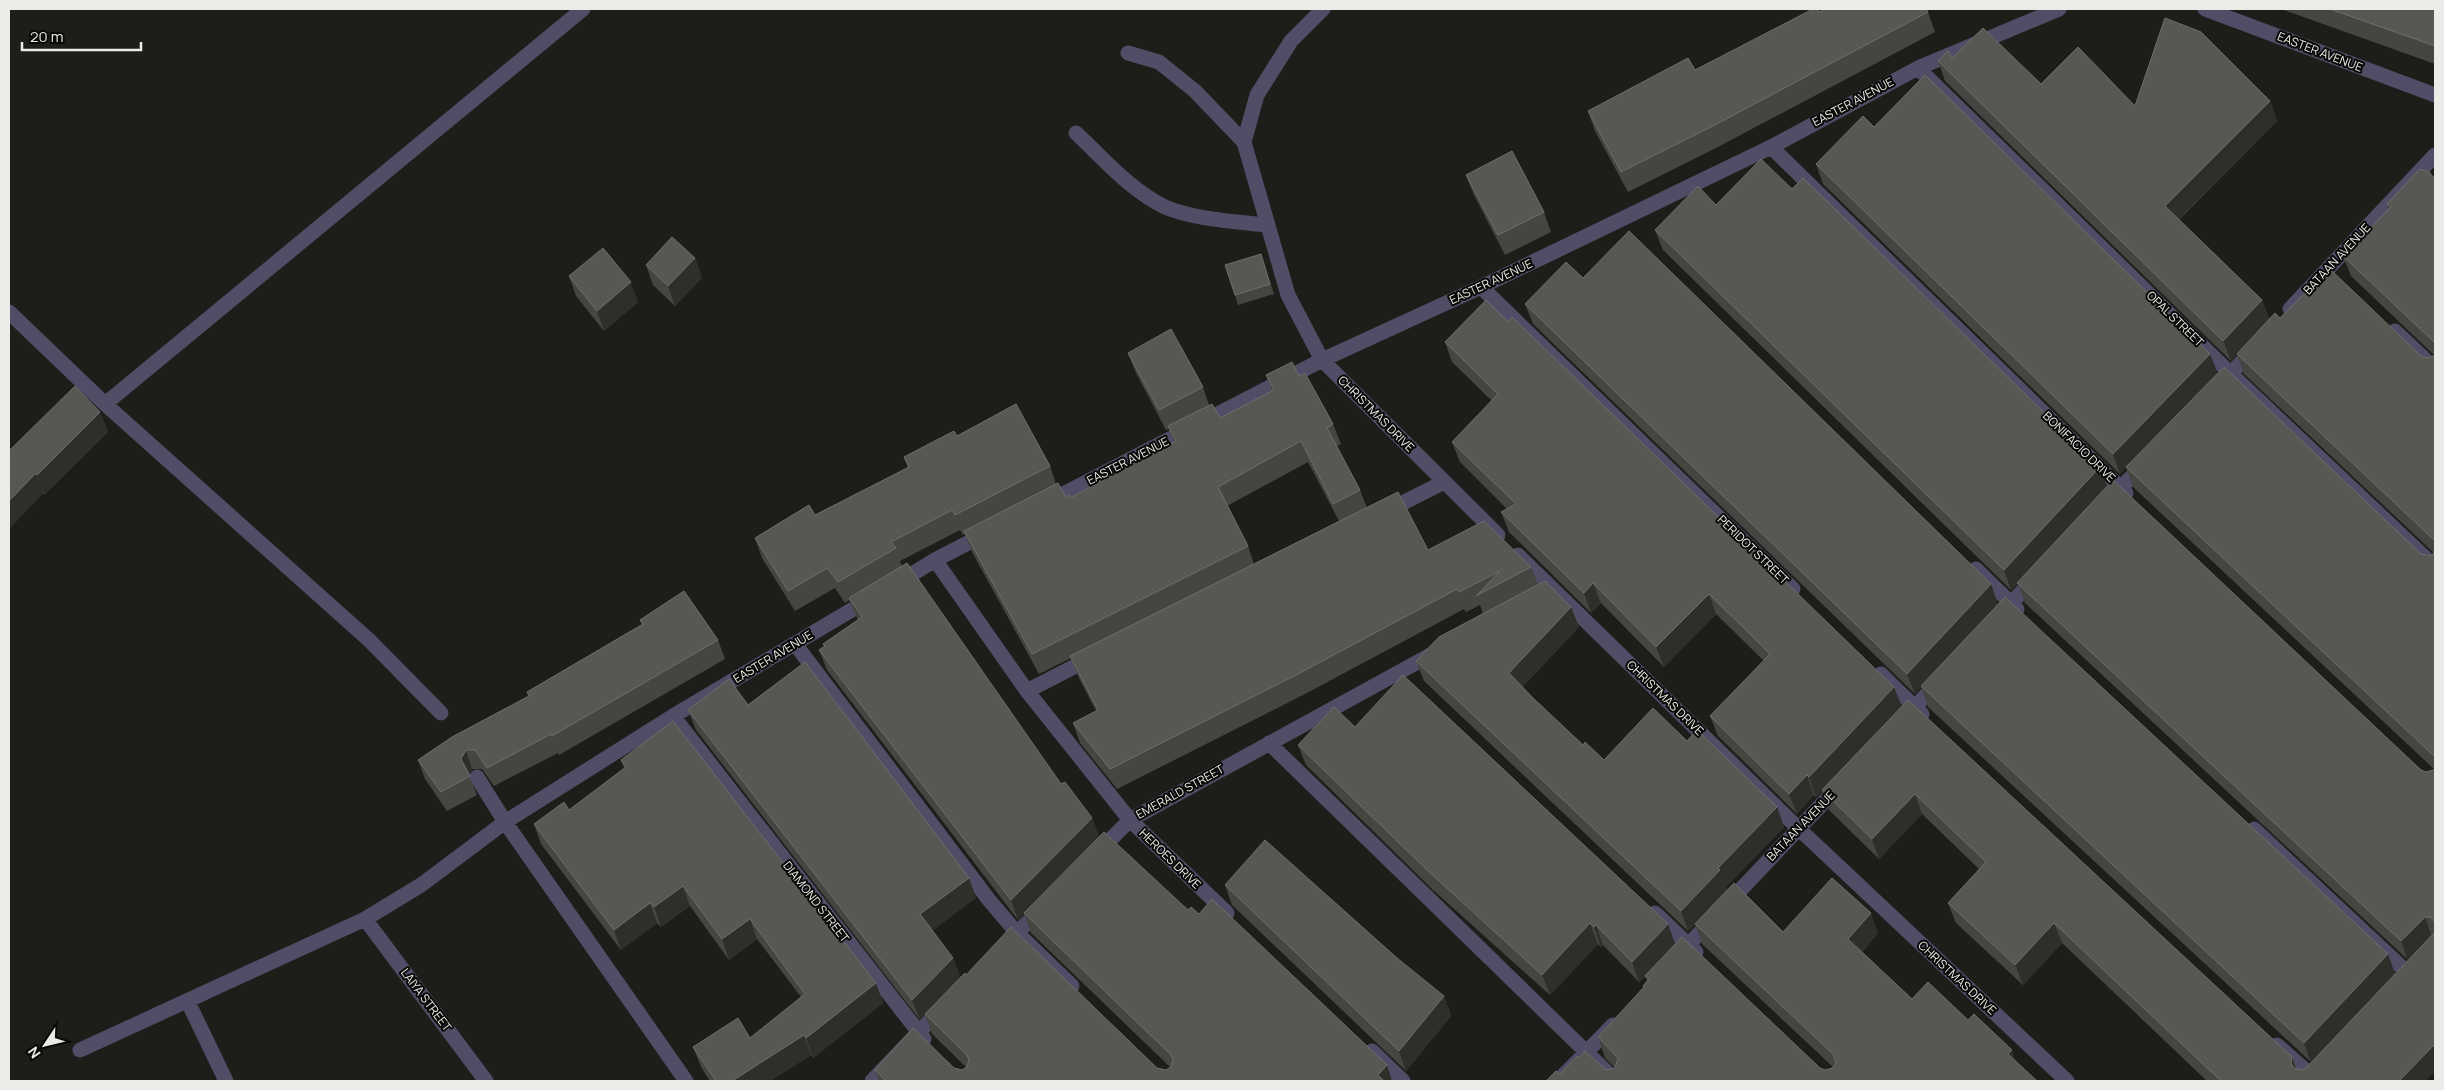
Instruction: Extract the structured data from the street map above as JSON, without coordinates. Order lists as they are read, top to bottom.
{
  "streets": {
    "street": [
      "EASTER AVENUE",
      "BATAAN AVENUE",
      "OPAL STREET",
      "CHRISTMAS DRIVE",
      "BONIFACIO DRIVE",
      "PERIDOT STREET",
      "EMERALD STREET",
      "HEROES DRIVE",
      "DIAMOND STREET",
      "LAIYA STREET"
    ]
  },
  "crossings": [
    ["EASTER AVENUE", "OPAL STREET"],
    ["EASTER AVENUE", "CHRISTMAS DRIVE"],
    ["EASTER AVENUE", "BONIFACIO DRIVE"],
    ["EASTER AVENUE", "PERIDOT STREET"],
    ["EASTER AVENUE", "HEROES DRIVE"],
    ["EASTER AVENUE", "DIAMOND STREET"],
    ["EASTER AVENUE", "LAIYA STREET"],
    ["BATAAN AVENUE", "CHRISTMAS DRIVE"],
    ["EMERALD STREET", "HEROES DRIVE"]
  ],
  "scale_bar": "20 m",
  "north": "bottom left"
}
